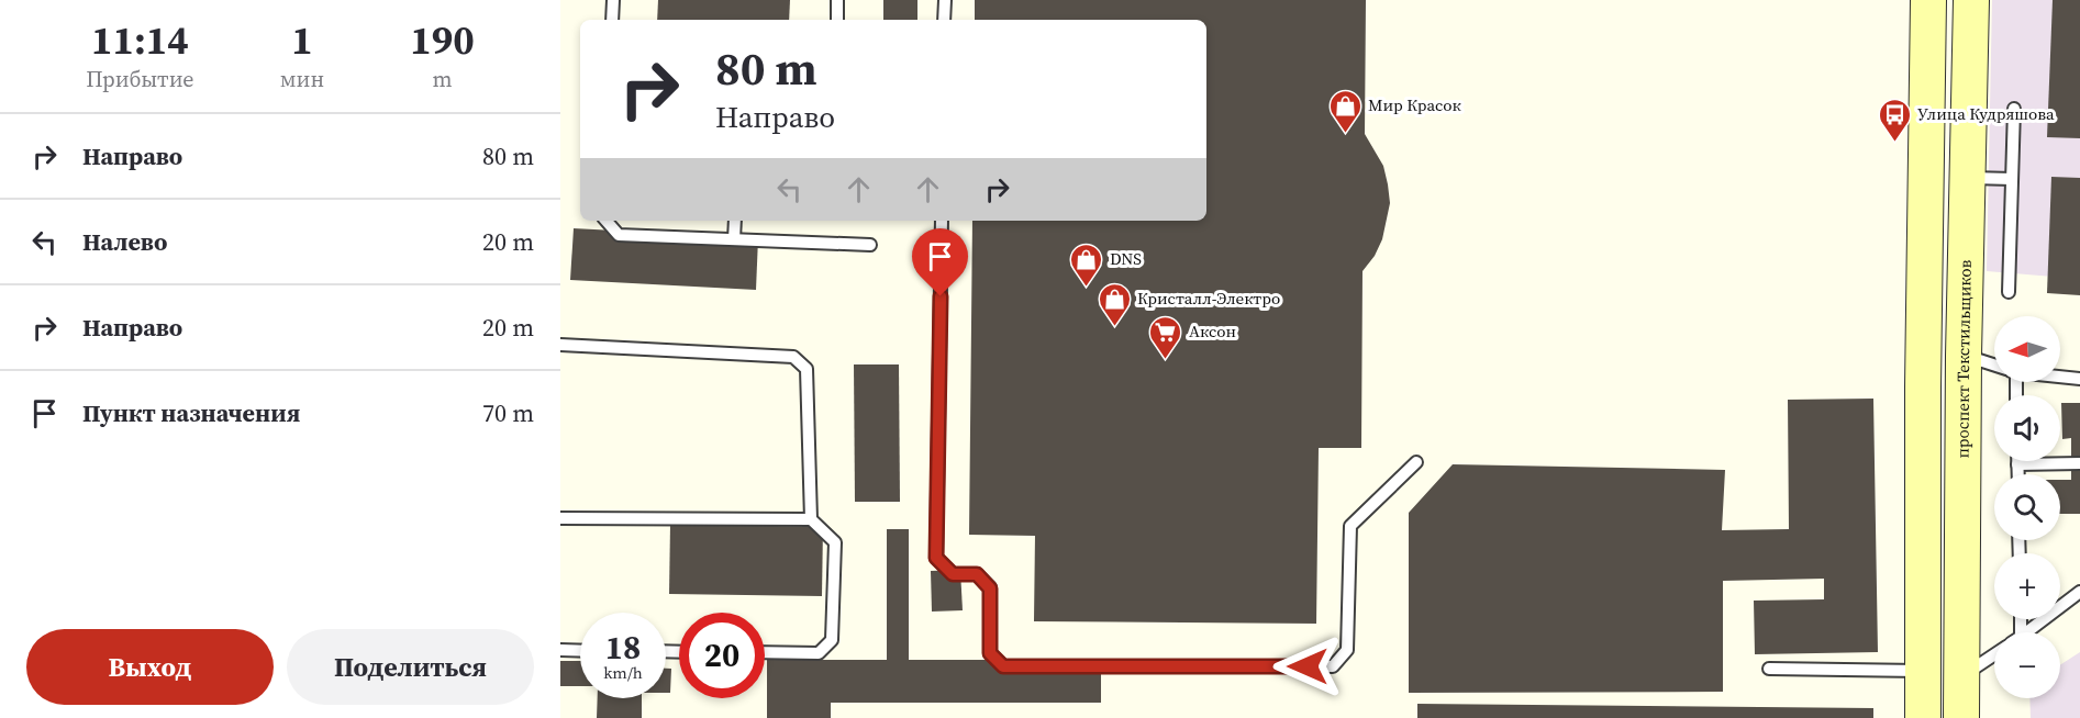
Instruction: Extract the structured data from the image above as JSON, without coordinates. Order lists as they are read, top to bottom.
{
  "streets": {
    "main road": ["проспект Текстильщиков"]
  },
  "places": {
    "shop": ["Мир Красок", "DNS", "Кристалл-Электро"],
    "bus stop": ["Улица Кудряшова"],
    "supermarket": ["Аксон"]
  },
  "north": "left",
  "page": {
    "eta": [
      "11:14",
      "Прибытие",
      "1",
      "мин",
      "190",
      "m"
    ],
    "turn": ["80 m", "Направо"],
    "list": [
      {
        "name": "Направо",
        "value": "80 m"
      },
      {
        "name": "Налево",
        "value": "20 m"
      },
      {
        "name": "Направо",
        "value": "20 m"
      },
      {
        "name": "Пункт назначения",
        "value": "70 m"
      }
    ],
    "map_buttons": ["+", "−"],
    "speed": "18 km/h",
    "limit": "20",
    "buttons": ["Выход", "Поделиться"]
  }
}
